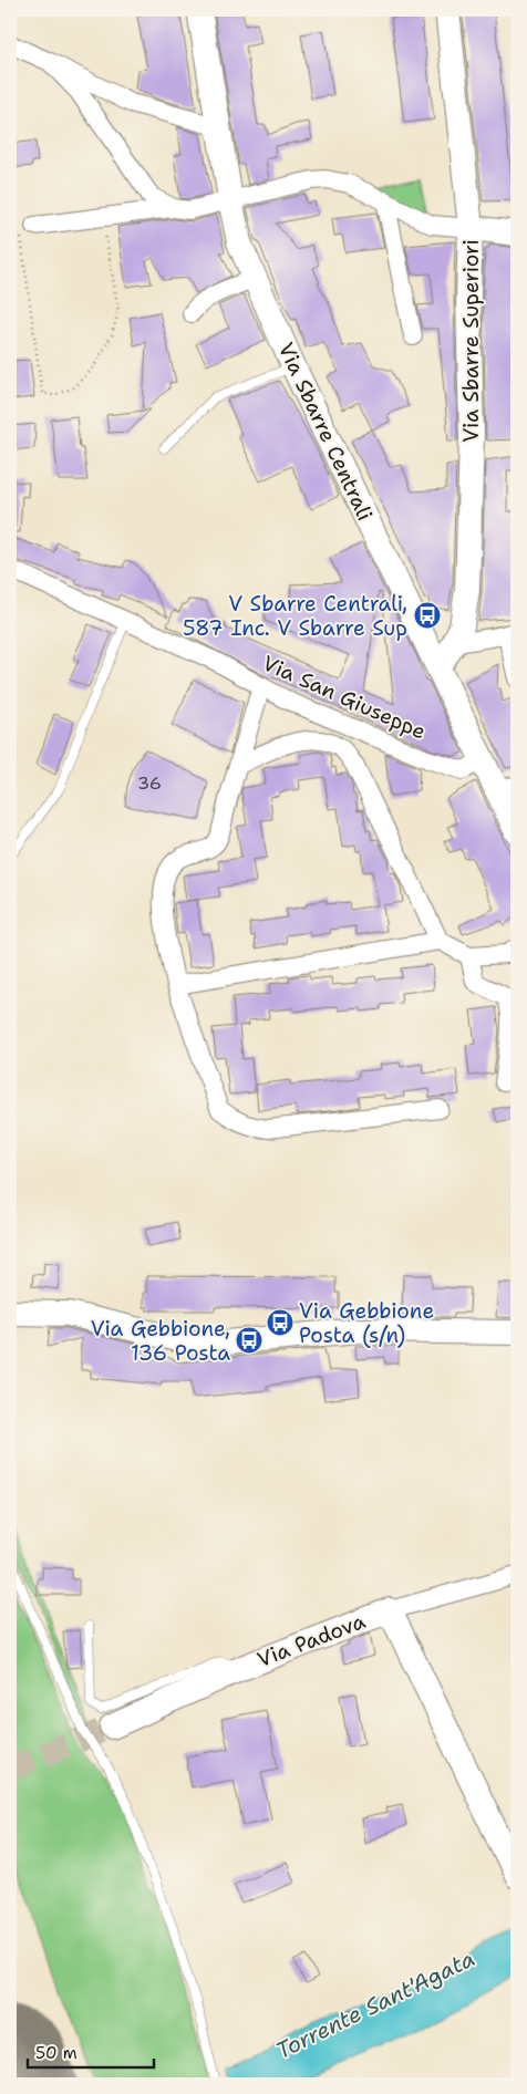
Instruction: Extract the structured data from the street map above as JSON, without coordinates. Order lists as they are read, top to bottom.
{
  "streets": {
    "street": [
      "Via Sbarre Superiori",
      "Via Sbarre Centrali",
      "Via San Giuseppe",
      "Via Padova"
    ]
  },
  "crossings": [
    ["Via Sbarre Superiori", "Via Sbarre Centrali"],
    ["Via Sbarre Centrali", "Via San Giuseppe"]
  ],
  "water": ["Torrente Sant'Agata"],
  "places": {
    "bus stop": ["V Sbarre Centrali, 587 Inc. V Sbarre Sup", "Via Gebbione Posta (s/n)", "Via Gebbione, 136 Posta"]
  },
  "house_numbers": ["36"],
  "scale_bar": "50 m"
}
